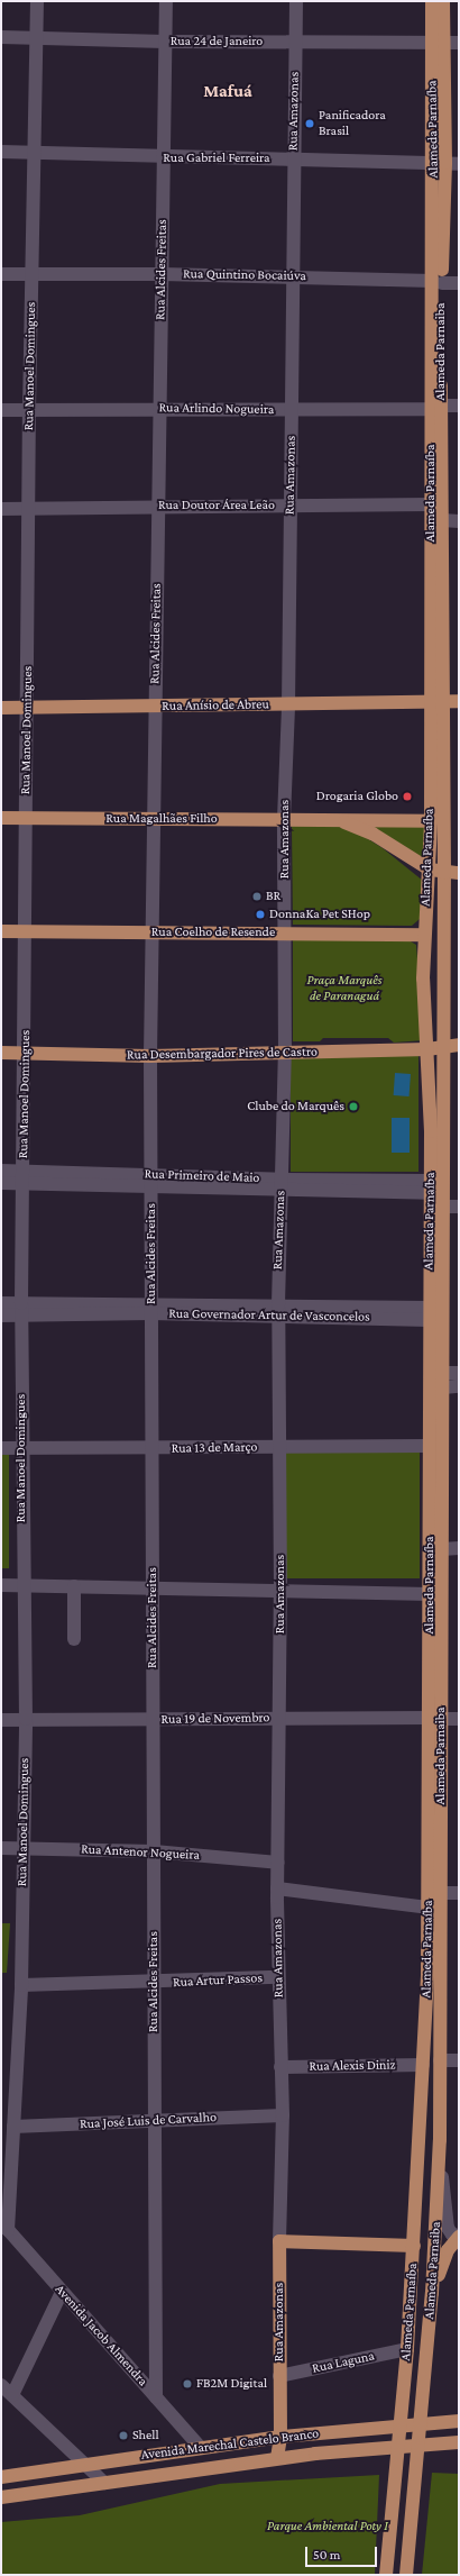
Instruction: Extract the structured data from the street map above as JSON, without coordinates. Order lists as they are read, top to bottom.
{
  "streets": {
    "main road": [
      "Rua Amazonas",
      "Alameda Parnaíba",
      "Alameda Parnaiba",
      "Rua Anísio de Abreu",
      "Rua Magalhães Filho",
      "Rua Coelho de Resende",
      "Rua Desembargador Pires de Castro",
      "Avenida Marechal Castelo Branco"
    ],
    "street": [
      "Rua 24 de Janeiro",
      "Rua Gabriel Ferreira",
      "Rua Alcides Freitas",
      "Rua Quintino Bocaiúva",
      "Rua Manoel Domingues",
      "Rua Arlindo Nogueira",
      "Rua Doutor Área Leão",
      "Rua Primeiro de Maio",
      "Rua Governador Artur de Vasconcelos",
      "Rua 13 de Março",
      "Rua 19 de Novembro",
      "Rua Antenor Nogueira",
      "Rua Artur Passos",
      "Rua Alexis Diniz",
      "Rua José Luis de Carvalho",
      "Avenida Jacob Almendra",
      "Rua Laguna"
    ]
  },
  "crossings": [
    ["Rua 24 de Janeiro", "Rua Amazonas"],
    ["Rua 24 de Janeiro", "Alameda Parnaíba"],
    ["Rua 24 de Janeiro", "Rua Alcides Freitas"],
    ["Rua 24 de Janeiro", "Rua Manoel Domingues"],
    ["Rua Amazonas", "Rua Gabriel Ferreira"],
    ["Rua Amazonas", "Rua Quintino Bocaiúva"],
    ["Rua Amazonas", "Rua Arlindo Nogueira"],
    ["Rua Amazonas", "Rua Doutor Área Leão"],
    ["Rua Amazonas", "Rua Anísio de Abreu"],
    ["Rua Amazonas", "Rua Magalhães Filho"],
    ["Rua Amazonas", "Rua Coelho de Resende"],
    ["Rua Amazonas", "Rua Desembargador Pires de Castro"],
    ["Rua Amazonas", "Rua Primeiro de Maio"],
    ["Rua Amazonas", "Rua Governador Artur de Vasconcelos"],
    ["Rua Amazonas", "Rua 13 de Março"],
    ["Rua Amazonas", "Rua 19 de Novembro"],
    ["Rua Amazonas", "Rua Antenor Nogueira"],
    ["Rua Amazonas", "Rua Artur Passos"],
    ["Rua Amazonas", "Rua Alexis Diniz"],
    ["Rua Amazonas", "Rua José Luis de Carvalho"],
    ["Rua Amazonas", "Rua Laguna"],
    ["Rua Amazonas", "Avenida Marechal Castelo Branco"],
    ["Alameda Parnaíba", "Rua Gabriel Ferreira"],
    ["Alameda Parnaíba", "Rua Quintino Bocaiúva"],
    ["Alameda Parnaíba", "Alameda Parnaiba"],
    ["Alameda Parnaíba", "Rua Arlindo Nogueira"],
    ["Alameda Parnaíba", "Rua Doutor Área Leão"],
    ["Alameda Parnaíba", "Rua Anísio de Abreu"],
    ["Alameda Parnaíba", "Rua Magalhães Filho"],
    ["Alameda Parnaíba", "Rua Coelho de Resende"],
    ["Alameda Parnaíba", "Rua Desembargador Pires de Castro"],
    ["Alameda Parnaíba", "Rua Primeiro de Maio"],
    ["Alameda Parnaíba", "Rua Governador Artur de Vasconcelos"],
    ["Alameda Parnaíba", "Rua 13 de Março"],
    ["Alameda Parnaíba", "Rua 19 de Novembro"],
    ["Alameda Parnaíba", "Rua Alexis Diniz"],
    ["Alameda Parnaíba", "Rua Laguna"],
    ["Rua Gabriel Ferreira", "Rua Alcides Freitas"],
    ["Rua Gabriel Ferreira", "Rua Manoel Domingues"],
    ["Rua Alcides Freitas", "Rua Quintino Bocaiúva"],
    ["Rua Alcides Freitas", "Rua Arlindo Nogueira"],
    ["Rua Alcides Freitas", "Rua Doutor Área Leão"],
    ["Rua Alcides Freitas", "Rua Anísio de Abreu"],
    ["Rua Alcides Freitas", "Rua Magalhães Filho"],
    ["Rua Alcides Freitas", "Rua Coelho de Resende"],
    ["Rua Alcides Freitas", "Rua Desembargador Pires de Castro"],
    ["Rua Alcides Freitas", "Rua Primeiro de Maio"],
    ["Rua Alcides Freitas", "Rua Governador Artur de Vasconcelos"],
    ["Rua Alcides Freitas", "Rua 13 de Março"],
    ["Rua Alcides Freitas", "Rua 19 de Novembro"],
    ["Rua Alcides Freitas", "Rua Antenor Nogueira"],
    ["Rua Alcides Freitas", "Rua Artur Passos"],
    ["Rua Alcides Freitas", "Rua José Luis de Carvalho"],
    ["Rua Alcides Freitas", "Avenida Jacob Almendra"],
    ["Rua Quintino Bocaiúva", "Rua Manoel Domingues"],
    ["Alameda Parnaiba", "Rua Arlindo Nogueira"],
    ["Alameda Parnaiba", "Rua Anísio de Abreu"],
    ["Alameda Parnaiba", "Rua 19 de Novembro"],
    ["Rua Manoel Domingues", "Rua Arlindo Nogueira"],
    ["Rua Manoel Domingues", "Rua Doutor Área Leão"],
    ["Rua Manoel Domingues", "Rua Anísio de Abreu"],
    ["Rua Manoel Domingues", "Rua Magalhães Filho"],
    ["Rua Manoel Domingues", "Rua Coelho de Resende"],
    ["Rua Manoel Domingues", "Rua Desembargador Pires de Castro"],
    ["Rua Manoel Domingues", "Rua Primeiro de Maio"],
    ["Rua Manoel Domingues", "Rua Governador Artur de Vasconcelos"],
    ["Rua Manoel Domingues", "Rua 13 de Março"],
    ["Rua Manoel Domingues", "Rua 19 de Novembro"],
    ["Rua Manoel Domingues", "Rua Antenor Nogueira"],
    ["Rua Manoel Domingues", "Rua Artur Passos"],
    ["Rua Manoel Domingues", "Rua José Luis de Carvalho"],
    ["Rua Manoel Domingues", "Avenida Jacob Almendra"],
    ["Avenida Jacob Almendra", "Avenida Marechal Castelo Branco"]
  ],
  "districts": ["Mafuá"],
  "parks": ["Praça Marquês de Paranaguá", "Parque Ambiental Poty I"],
  "places": [
    "Panificadora Brasil",
    "Drogaria Globo",
    "BR",
    "DonnaKa Pet SHop",
    "Clube do Marquês",
    "FB2M Digital",
    "Shell"
  ],
  "scale_bar": "50 m"
}
